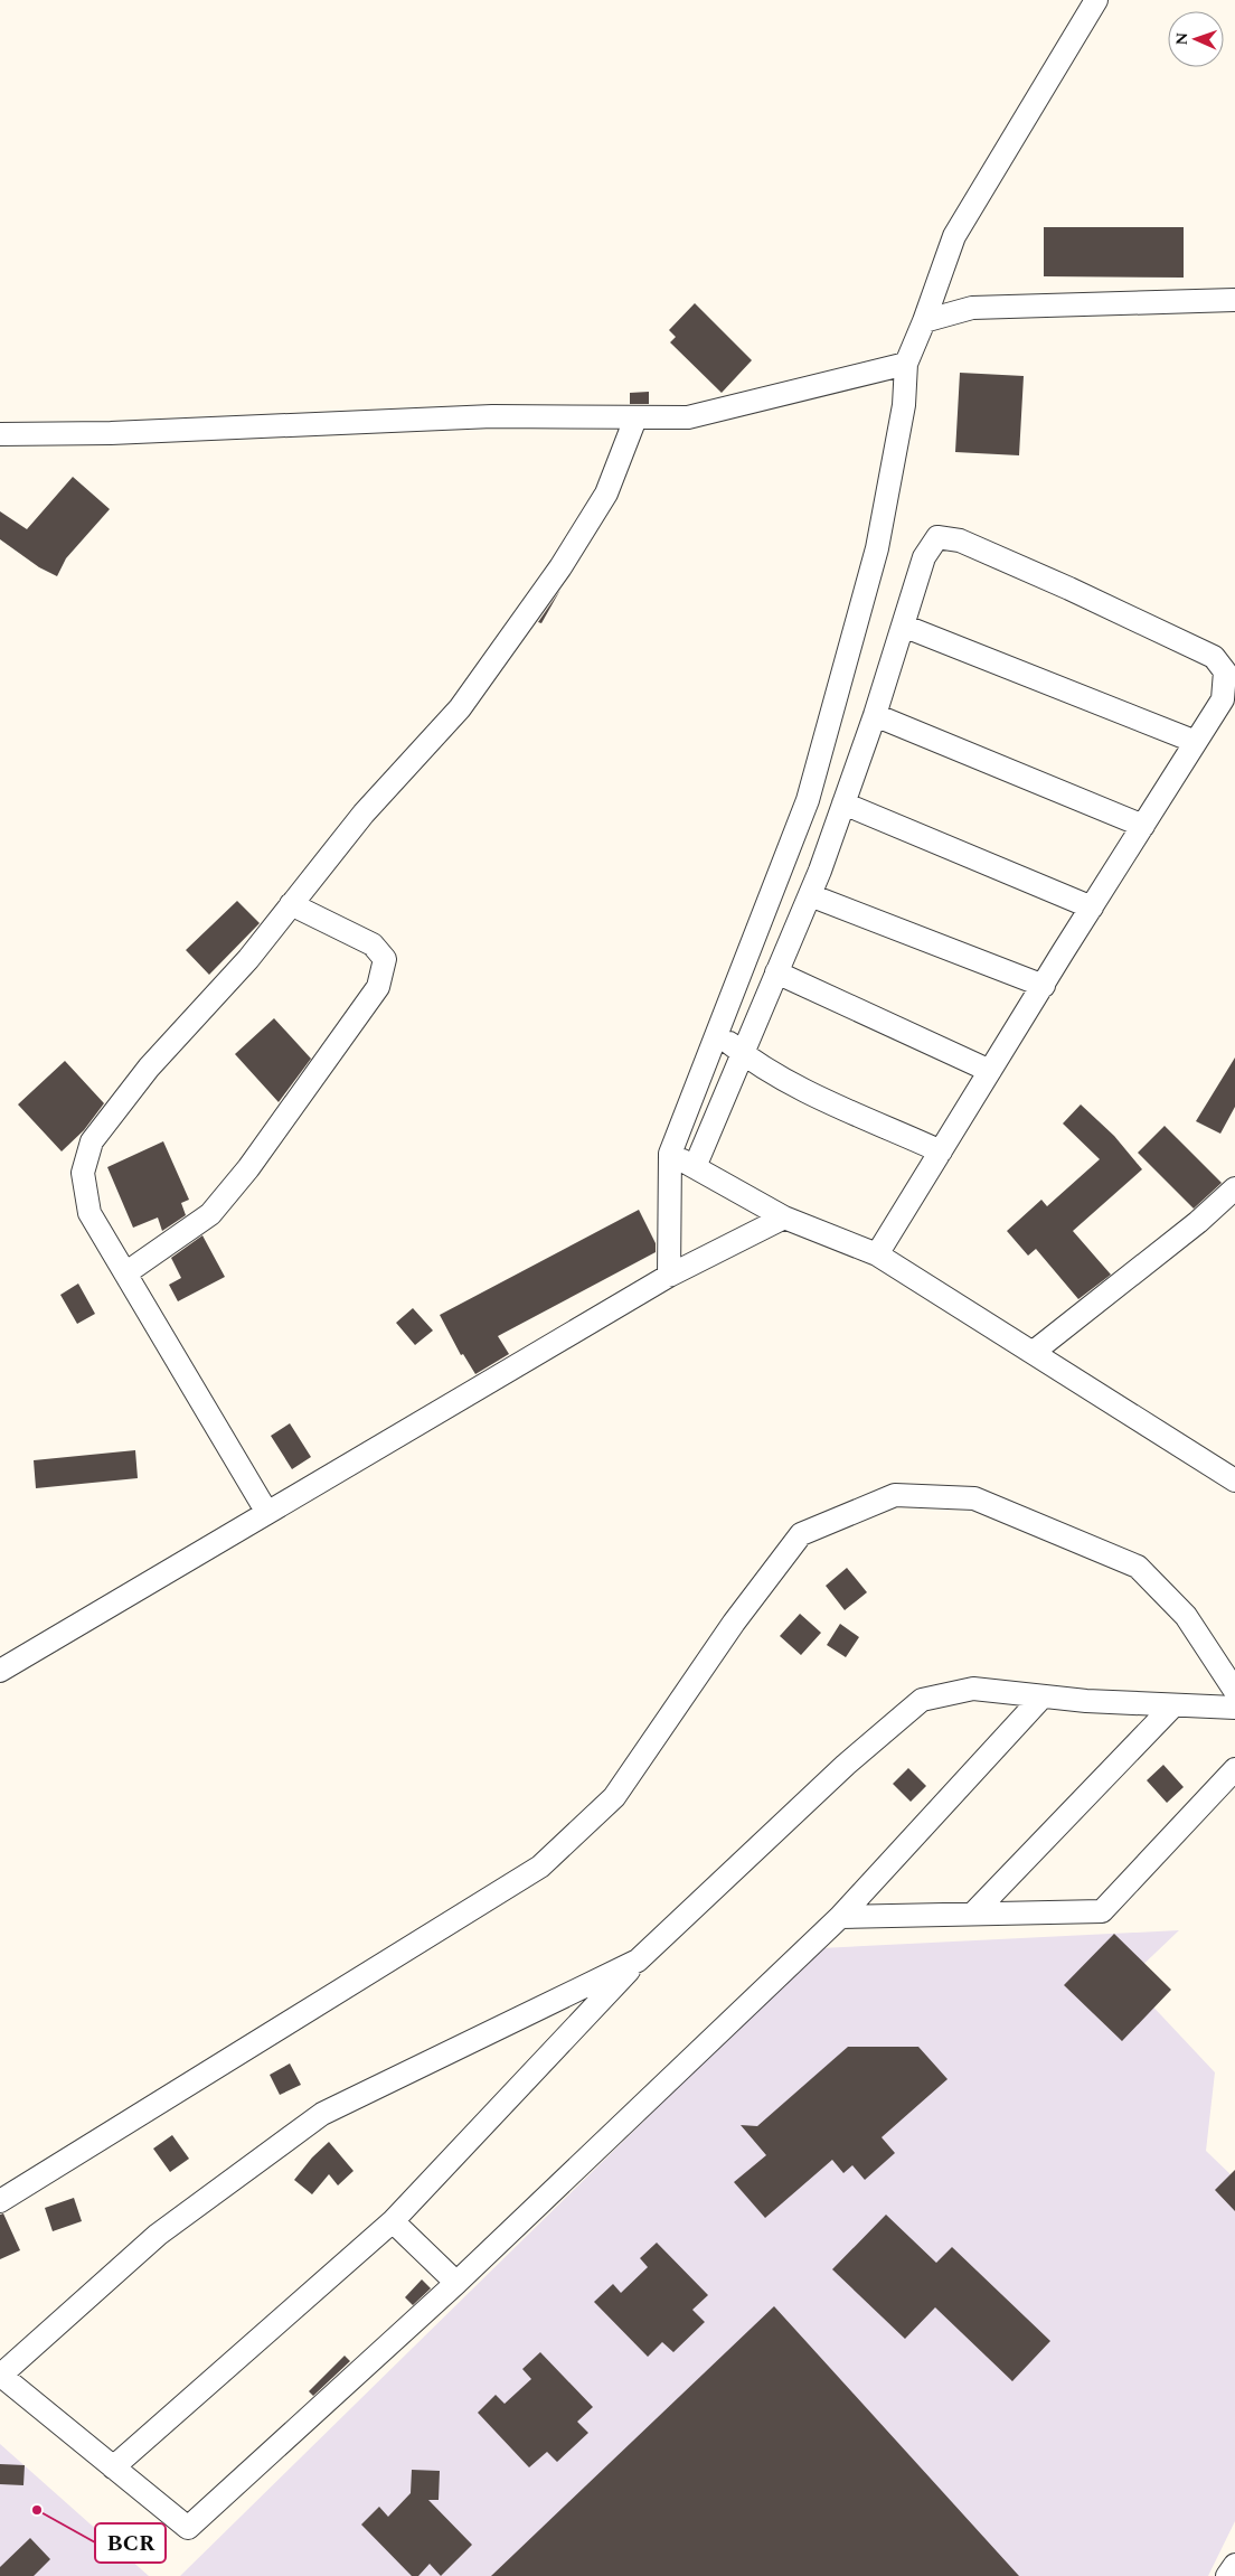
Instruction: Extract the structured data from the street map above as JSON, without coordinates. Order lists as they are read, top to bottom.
{
  "places": ["BCR"],
  "north": "left"
}
